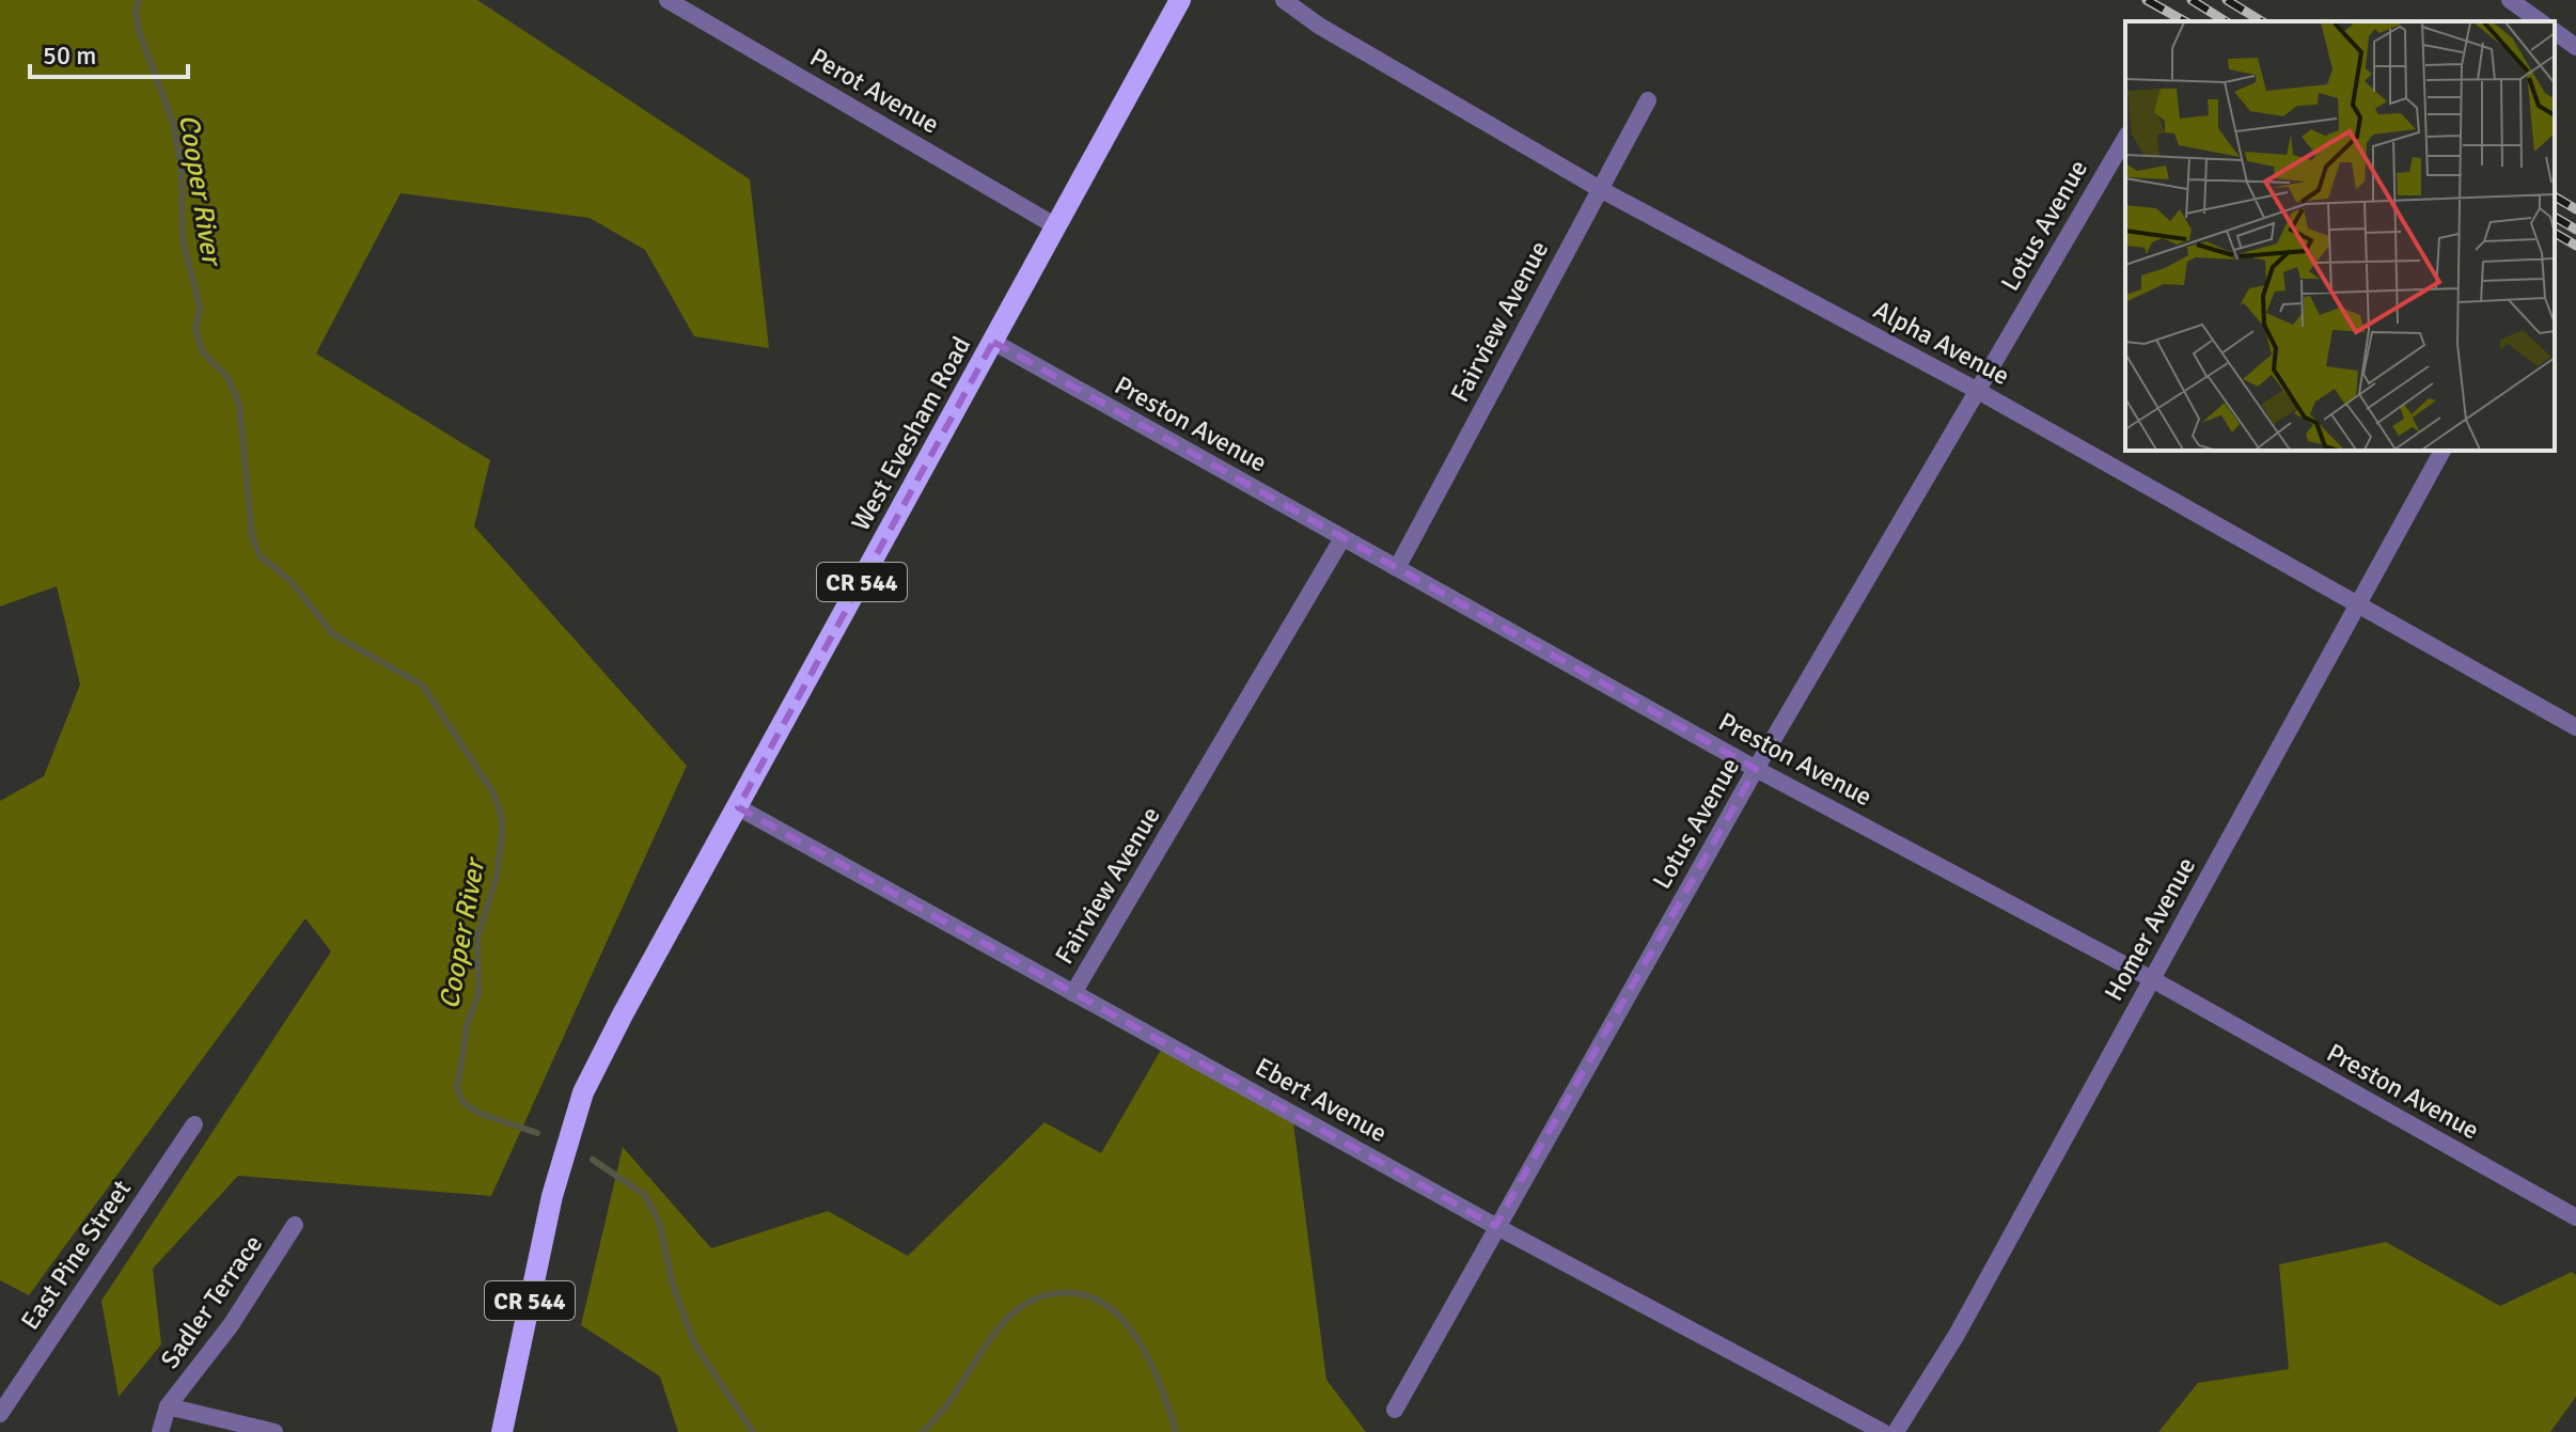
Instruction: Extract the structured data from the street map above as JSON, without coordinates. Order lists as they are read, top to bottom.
{
  "streets": {
    "main road": ["West Evesham Road", "CR 544"],
    "street": [
      "Perot Avenue",
      "Lotus Avenue",
      "Fairview Avenue",
      "Alpha Avenue",
      "Preston Avenue",
      "Homer Avenue",
      "Ebert Avenue",
      "East Pine Street",
      "Sadler Terrace"
    ]
  },
  "crossings": [
    ["Perot Avenue", "West Evesham Road"],
    ["Lotus Avenue", "Alpha Avenue"],
    ["Lotus Avenue", "Preston Avenue"],
    ["Lotus Avenue", "Ebert Avenue"],
    ["Fairview Avenue", "Alpha Avenue"],
    ["Fairview Avenue", "Preston Avenue"],
    ["Fairview Avenue", "Ebert Avenue"],
    ["Alpha Avenue", "Homer Avenue"],
    ["Preston Avenue", "West Evesham Road"],
    ["Preston Avenue", "Homer Avenue"],
    ["West Evesham Road", "Ebert Avenue"]
  ],
  "water": ["Cooper River"],
  "scale_bar": "50 m"
}
